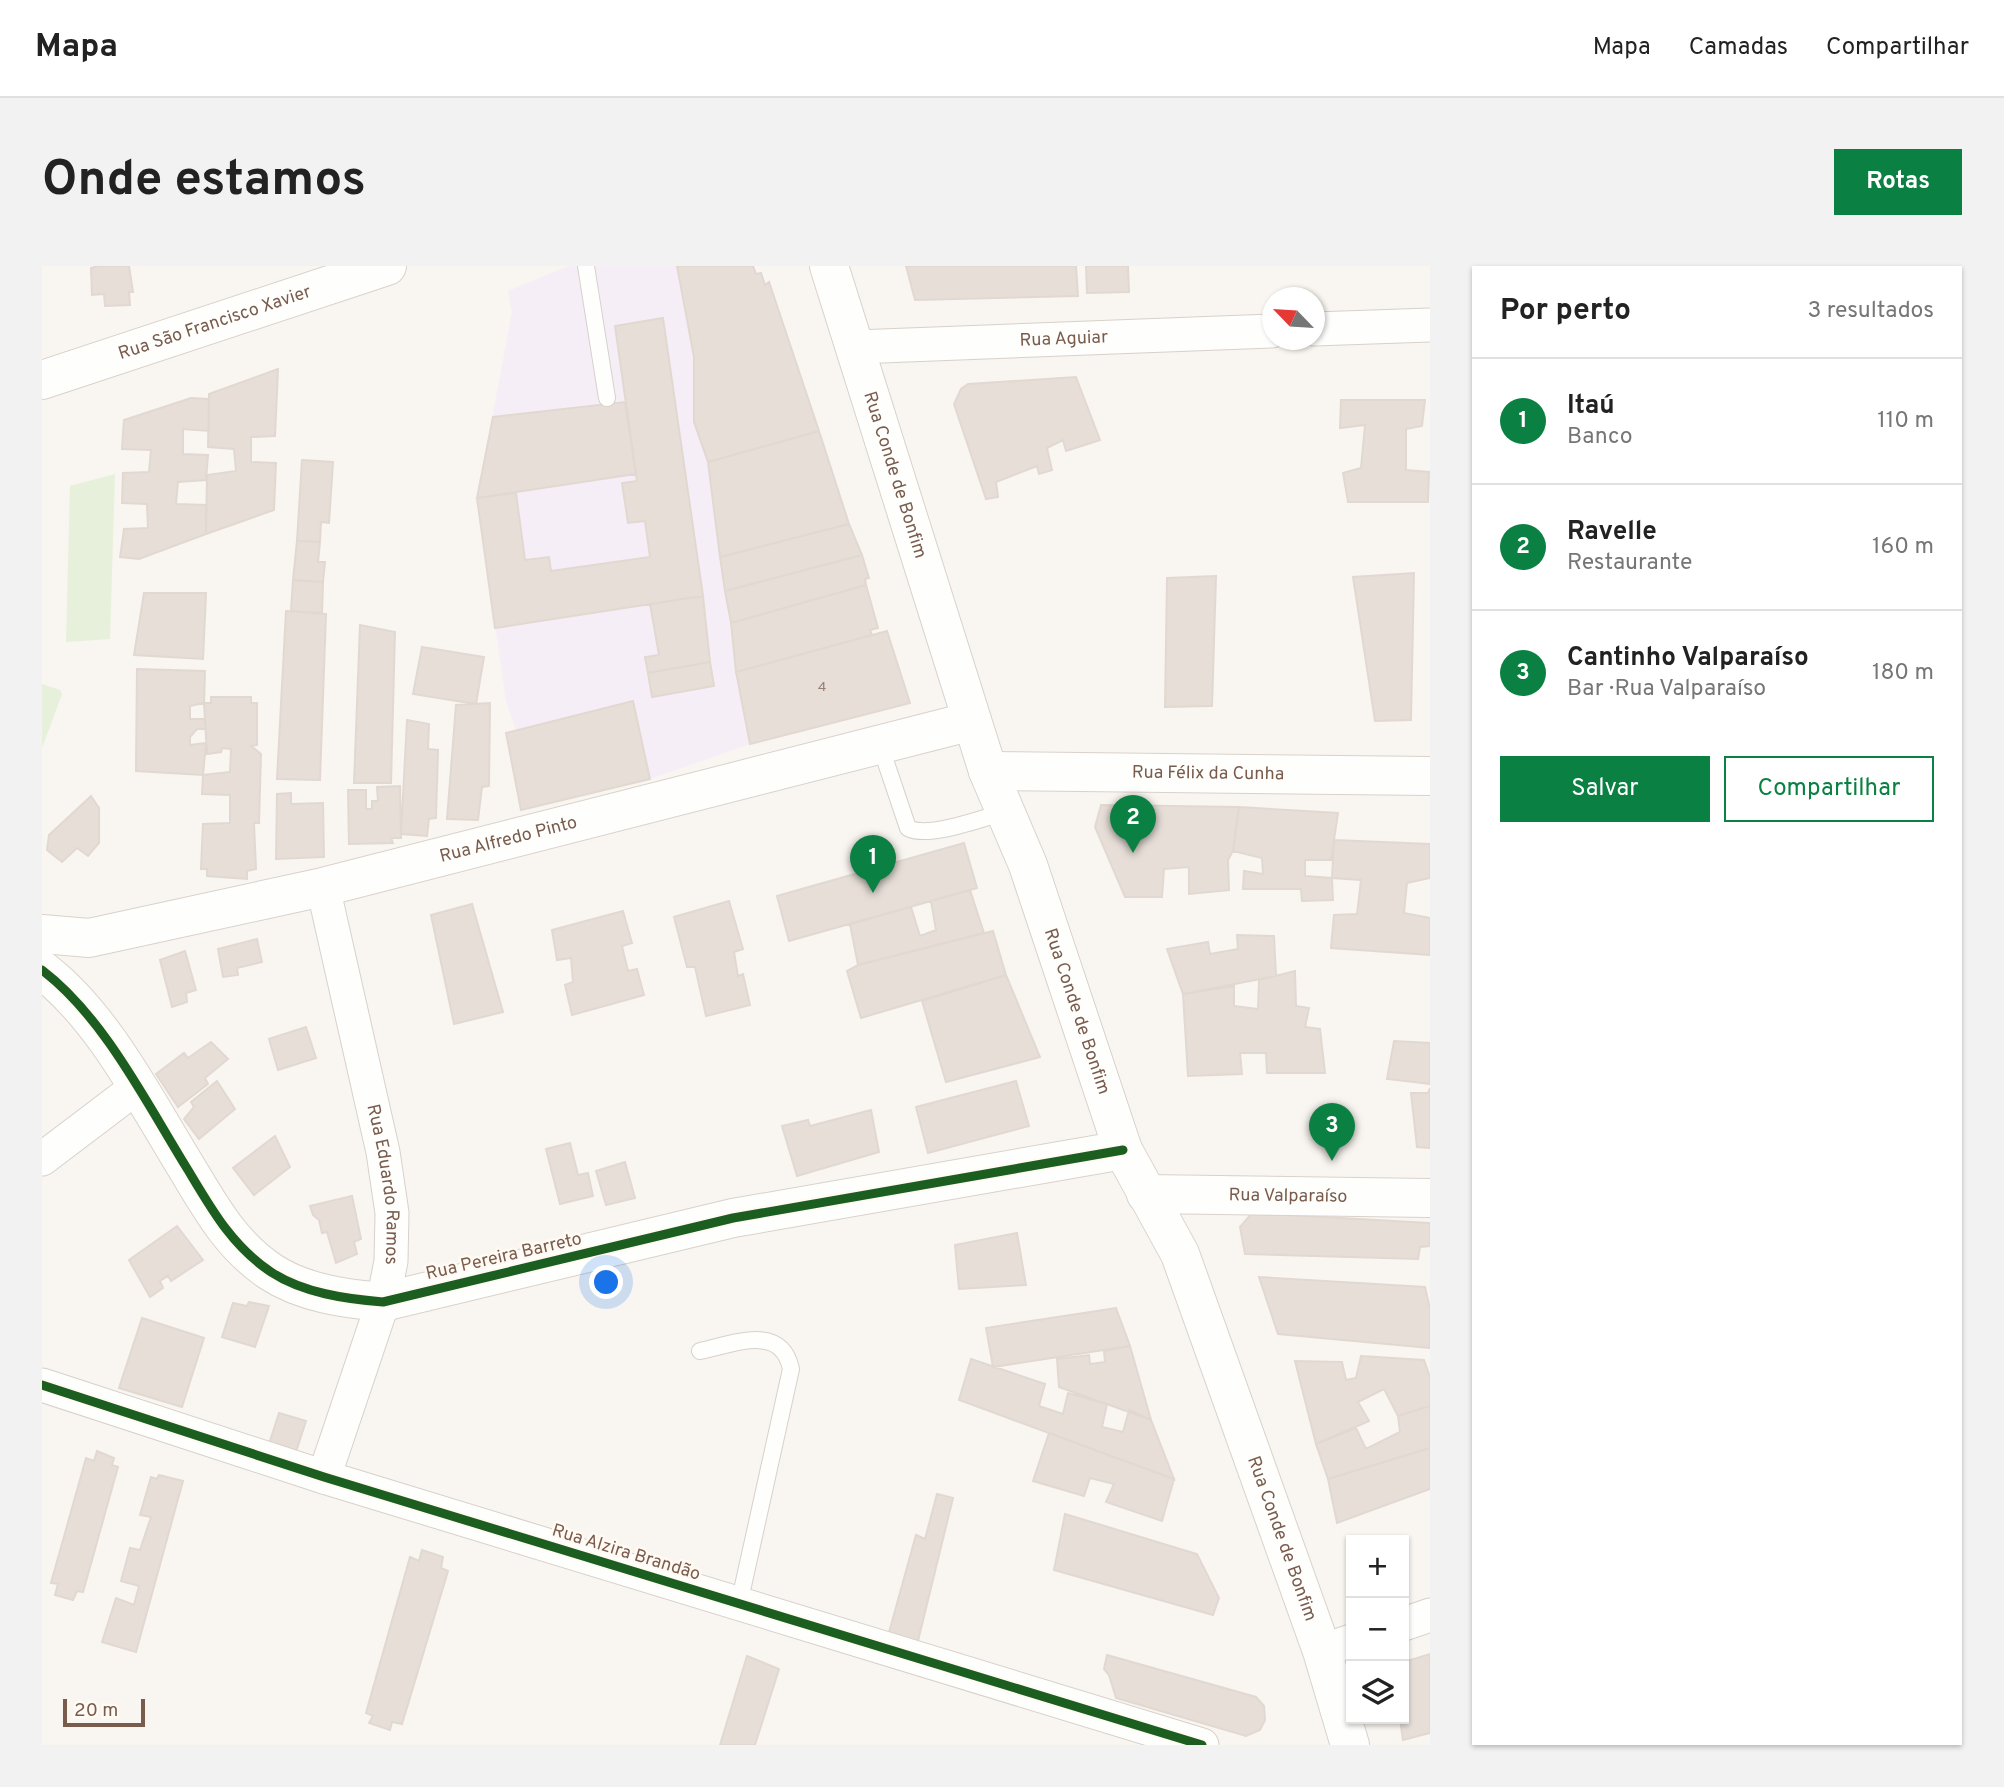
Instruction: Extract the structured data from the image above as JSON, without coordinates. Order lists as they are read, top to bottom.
{
  "streets": {
    "street": [
      "Rua São Francisco Xavier",
      "Rua Aguiar",
      "Rua Conde de Bonfim",
      "Rua Félix da Cunha",
      "Rua Alfredo Pinto",
      "Rua Eduardo Ramos",
      "Rua Valparaíso",
      "Rua Pereira Barreto",
      "Rua Alzira Brandão"
    ]
  },
  "crossings": [
    ["Rua Aguiar", "Rua Conde de Bonfim"],
    ["Rua Conde de Bonfim", "Rua Félix da Cunha"],
    ["Rua Conde de Bonfim", "Rua Alfredo Pinto"],
    ["Rua Conde de Bonfim", "Rua Valparaíso"],
    ["Rua Conde de Bonfim", "Rua Pereira Barreto"],
    ["Rua Alfredo Pinto", "Rua Eduardo Ramos"],
    ["Rua Eduardo Ramos", "Rua Pereira Barreto"],
    ["Rua Eduardo Ramos", "Rua Alzira Brandão"]
  ],
  "house_numbers": ["4"],
  "scale_bar": "20 m",
  "north": "top left",
  "page": {
    "header": "Mapa",
    "nav": ["Mapa", "Camadas", "Compartilhar"],
    "buttons": [
      "Rotas",
      ["Salvar", "Compartilhar"]
    ],
    "title": "Onde estamos",
    "heading": ["Por perto", "3 resultados"],
    "list": [
      {
        "mark": "1",
        "name": "Itaú",
        "note": "Banco",
        "value": "110 m"
      },
      {
        "mark": "2",
        "name": "Ravelle",
        "note": "Restaurante",
        "value": "160 m"
      },
      {
        "mark": "3",
        "name": "Cantinho Valparaíso",
        "note": "Bar · Rua Valparaíso",
        "value": "180 m"
      }
    ],
    "pins": ["2", "1", "3"],
    "map_buttons": ["+", "−"],
    "scale": "20 m"
  }
}
